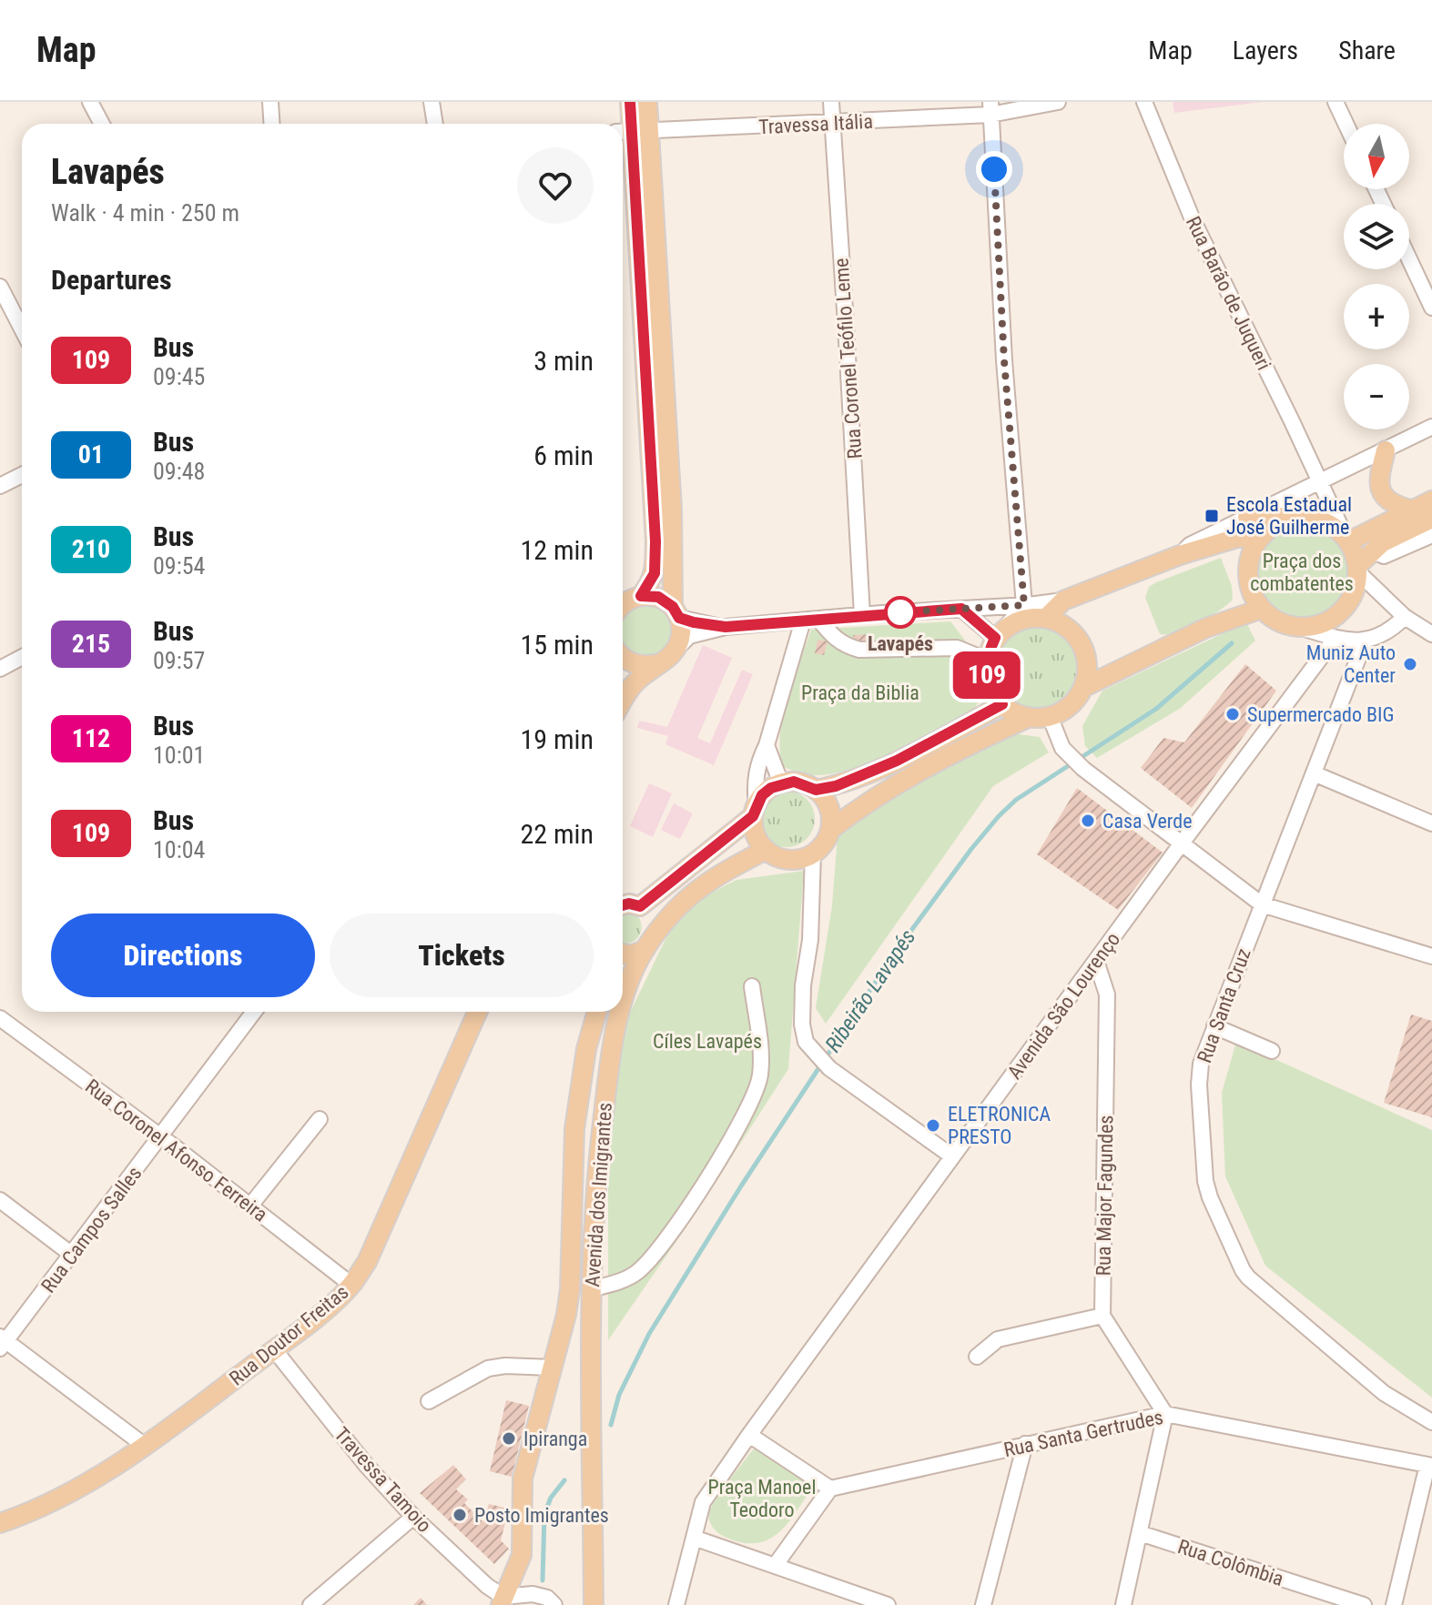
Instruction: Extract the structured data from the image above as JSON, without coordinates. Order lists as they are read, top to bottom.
{
  "streets": {
    "main road": ["Avenida dos Imigrantes", "Rua Doutor Freitas"],
    "street": [
      "Travessa Itália",
      "Rua Barão de Juqueri",
      "Rua Coronel Teófilo Leme",
      "Avenida São Lourenço",
      "Rua Santa Cruz",
      "Rua Coronel Afonso Ferreira",
      "Rua Major Fagundes",
      "Rua Campos Salles",
      "Rua Santa Gertrudes",
      "Travessa Tamoio",
      "Rua Colômbia"
    ]
  },
  "crossings": [
    ["Travessa Itália", "Rua Coronel Teófilo Leme"],
    ["Avenida São Lourenço", "Rua Major Fagundes"],
    ["Rua Coronel Afonso Ferreira", "Rua Campos Salles"],
    ["Rua Coronel Afonso Ferreira", "Rua Doutor Freitas"],
    ["Avenida dos Imigrantes", "Travessa Tamoio"],
    ["Rua Doutor Freitas", "Travessa Tamoio"]
  ],
  "water": ["Ribeirão Lavapés"],
  "parks": [
    "Praça dos combatentes",
    "Praça da Biblia",
    "Cíles Lavapés",
    "Praça Manoel Teodoro"
  ],
  "places": {
    "transit": ["Escola Estadual José Guilherme"],
    "other": [
      "Lavapés",
      "Muniz Auto Center",
      "Supermercado BIG",
      "Casa Verde",
      "ELETRONICA PRESTO",
      "Ipiranga",
      "Posto Imigrantes"
    ]
  },
  "lines": ["bus line 109"],
  "north": "bottom",
  "page": {
    "header": "Map",
    "nav": ["Map", "Layers", "Share"],
    "on_map": "109",
    "map_buttons": ["+", "−"],
    "heading": [
      ["Lavapés", "Walk · 4 min · 250 m"],
      "Departures"
    ],
    "list": [
      {
        "mark": "109",
        "name": "Bus",
        "note": "09:45",
        "value": "3 min"
      },
      {
        "mark": "01",
        "name": "Bus",
        "note": "09:48",
        "value": "6 min"
      },
      {
        "mark": "210",
        "name": "Bus",
        "note": "09:54",
        "value": "12 min"
      },
      {
        "mark": "215",
        "name": "Bus",
        "note": "09:57",
        "value": "15 min"
      },
      {
        "mark": "112",
        "name": "Bus",
        "note": "10:01",
        "value": "19 min"
      },
      {
        "mark": "109",
        "name": "Bus",
        "note": "10:04",
        "value": "22 min"
      }
    ],
    "buttons": ["Directions", "Tickets"]
  }
}
